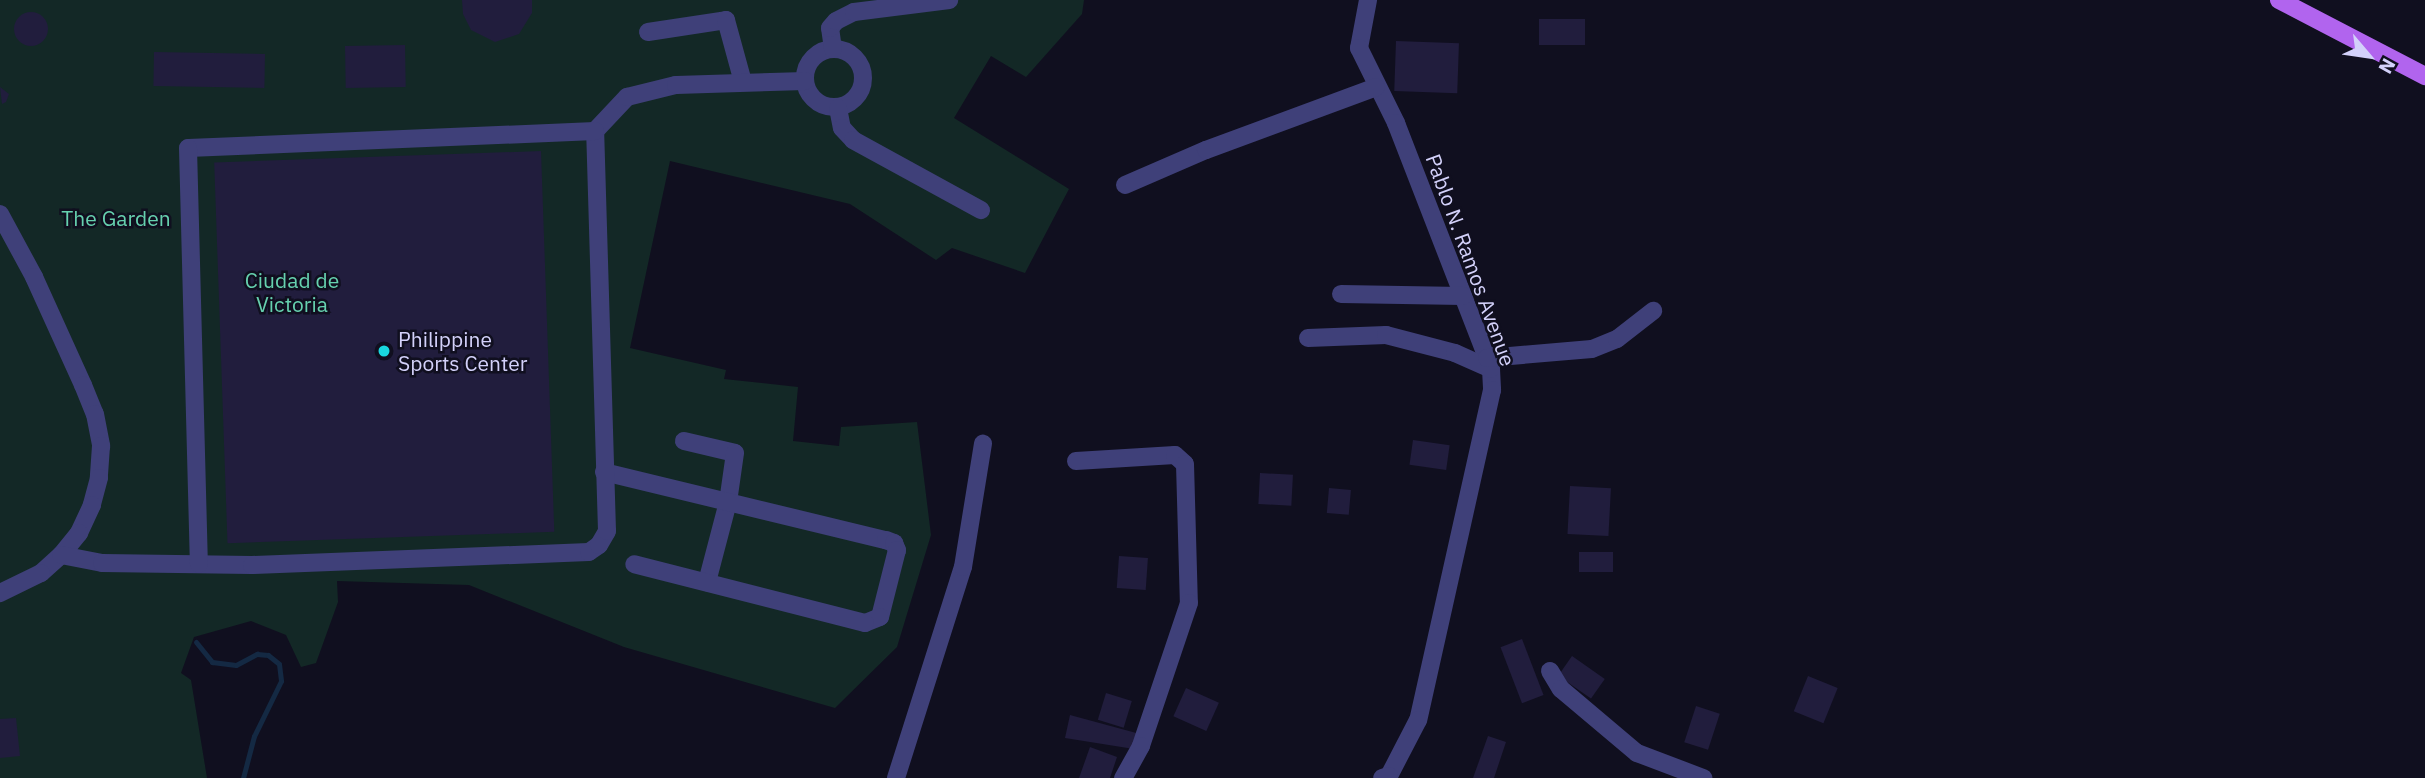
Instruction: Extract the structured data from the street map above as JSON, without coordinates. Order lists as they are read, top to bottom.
{
  "streets": {
    "street": ["Pablo N. Ramos Avenue"]
  },
  "parks": ["The Garden", "Ciudad de Victoria"],
  "places": ["Philippine Sports Center"],
  "north": "bottom right"
}
